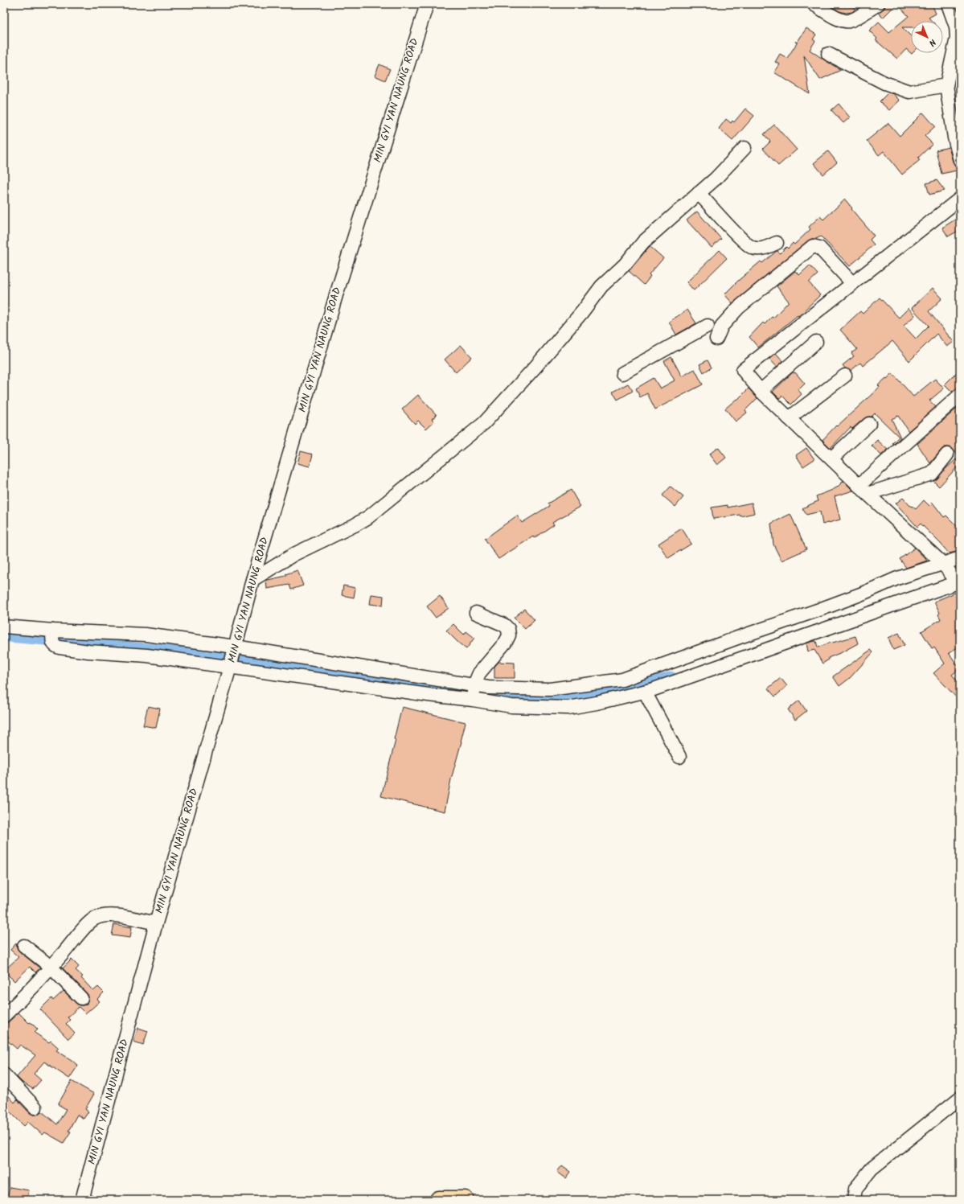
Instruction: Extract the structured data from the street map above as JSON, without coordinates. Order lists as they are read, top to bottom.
{
  "streets": {
    "street": ["MIN GYI YAN NAUNG ROAD"]
  },
  "north": "bottom right"
}
